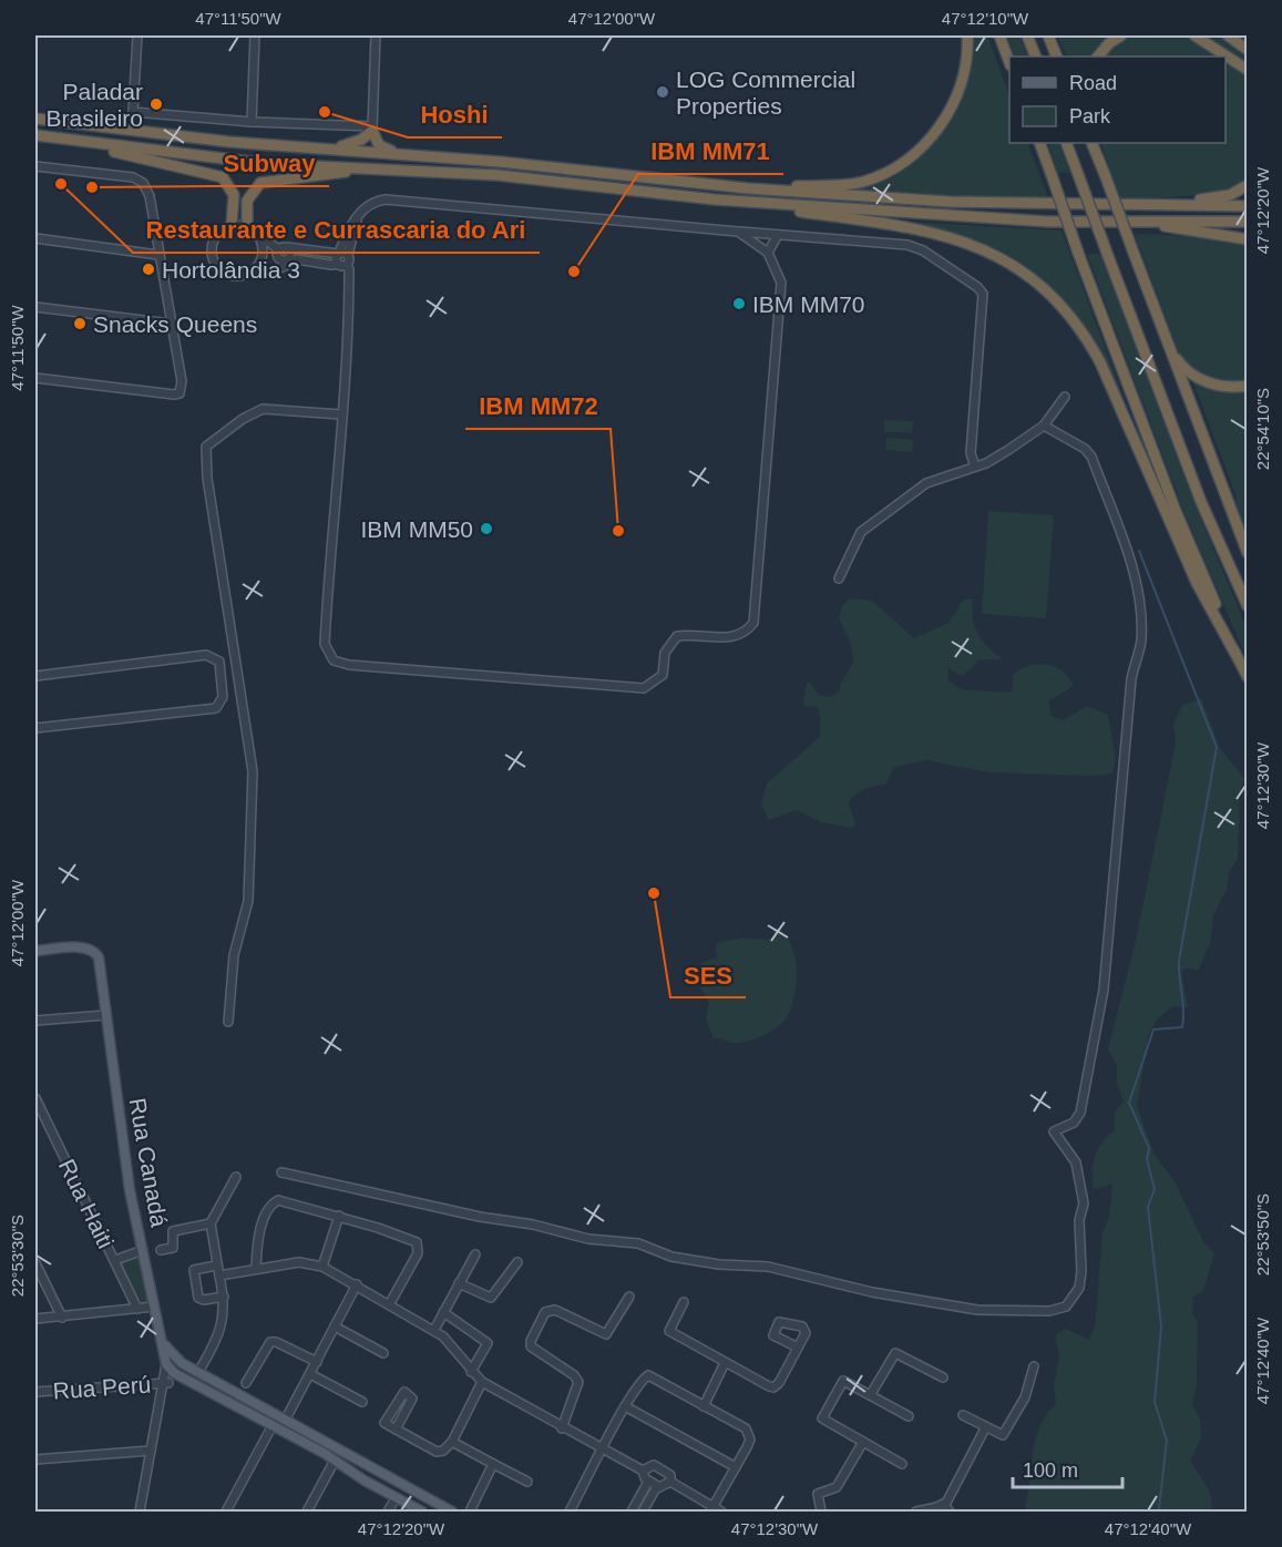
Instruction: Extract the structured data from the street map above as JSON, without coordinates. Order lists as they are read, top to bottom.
{
  "streets": {
    "main road": ["Rua Canadá"],
    "street": ["Rua Haiti", "Rua Perú"]
  },
  "crossings": [
    ["Rua Canadá", "Rua Perú"]
  ],
  "places": [
    "LOG Commercial Properties",
    "Paladar Brasileiro",
    "Hoshi",
    "Restaurante e Currascaria do Ari",
    "Subway",
    "Hortolândia 3",
    "IBM MM71",
    "IBM MM70",
    "Snacks Queens",
    "IBM MM50",
    "IBM MM72",
    "SES"
  ],
  "legend": ["Road", "Park"],
  "scale_bar": "100 m",
  "coordinates": [
    "47°11'50\"W",
    "47°12'00\"W",
    "47°12'10\"W",
    "47°12'20\"W",
    "22°54'10\"S",
    "47°12'30\"W",
    "22°53'50\"S",
    "22°53'30\"S",
    "47°12'40\"W"
  ]
}
